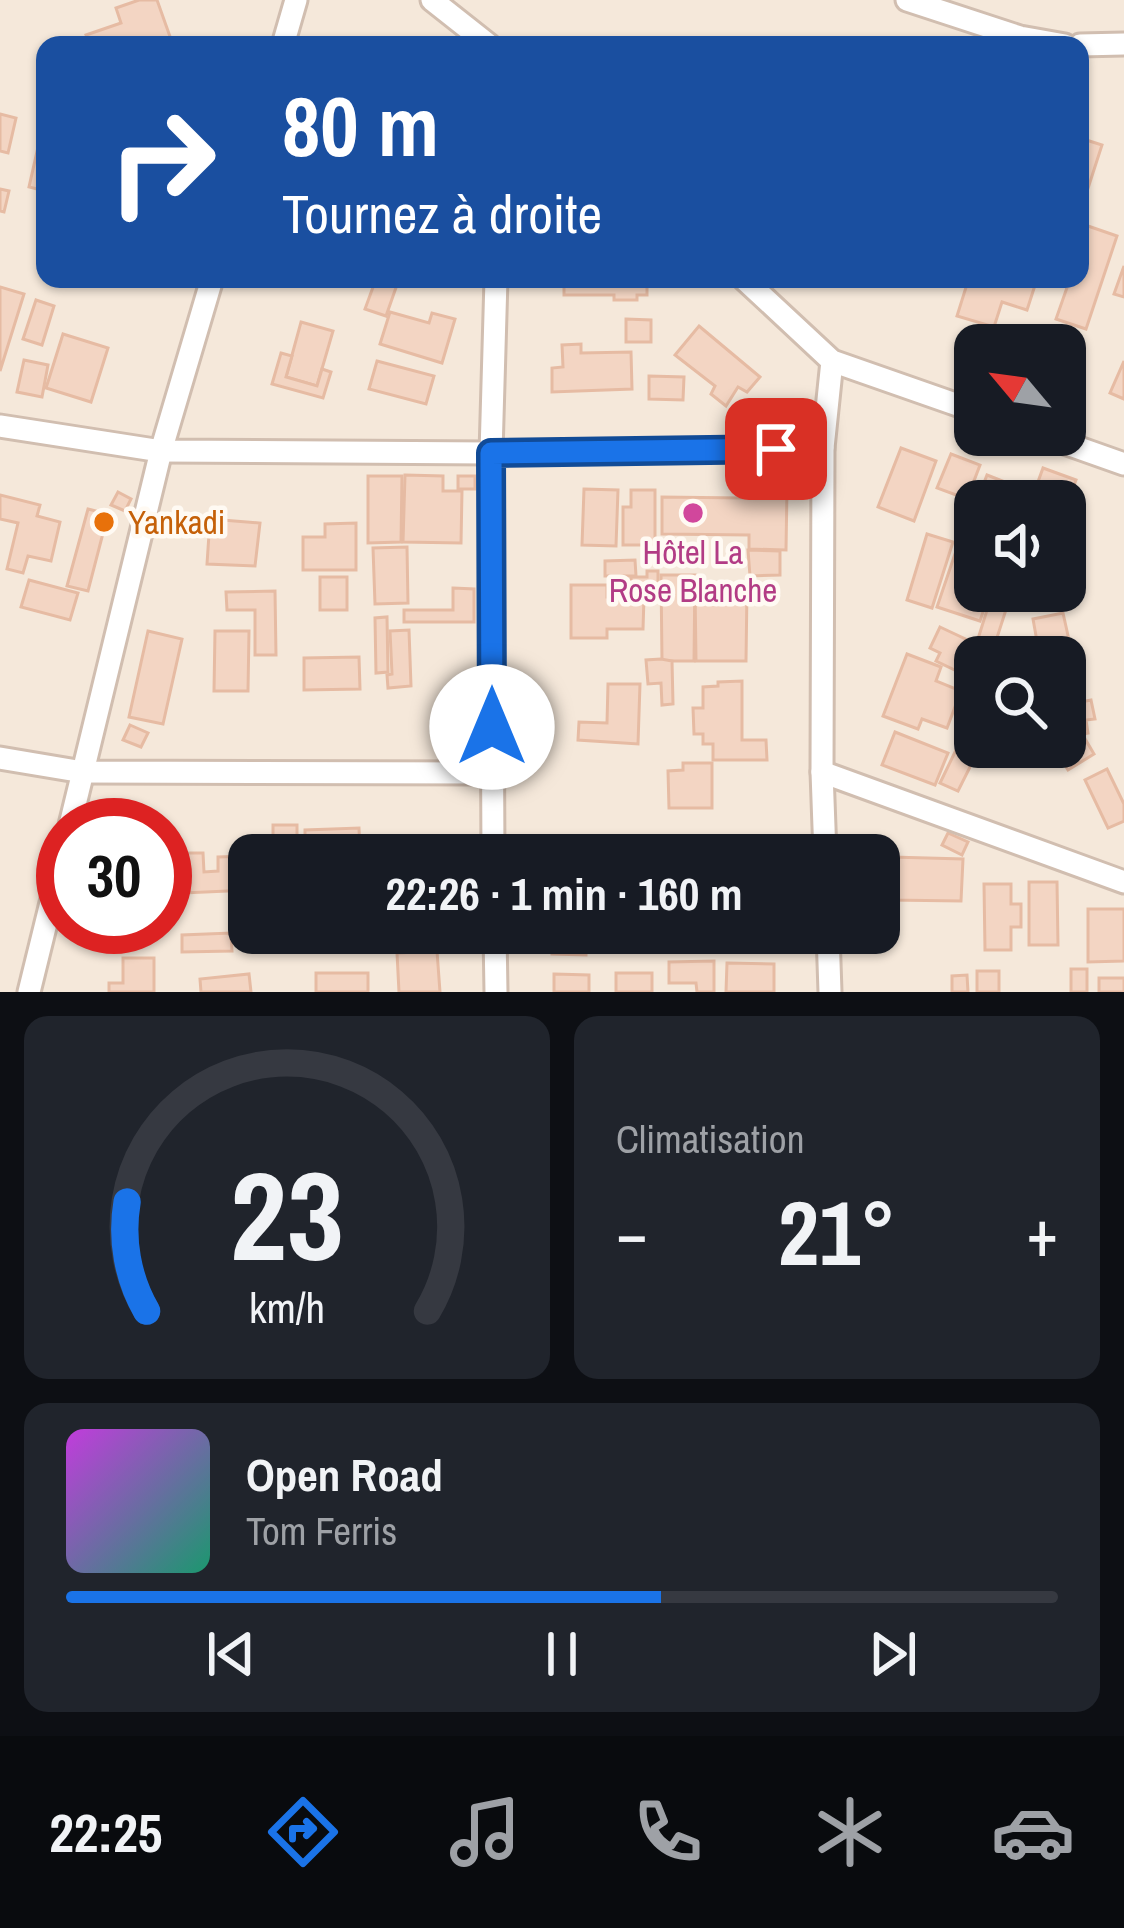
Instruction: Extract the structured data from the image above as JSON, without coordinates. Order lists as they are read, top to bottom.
{
  "places": ["Hôtel La Rose Blanche", "Yankadi"],
  "north": "top left",
  "page": {
    "turn": ["80 m", "Tournez à droite"],
    "limit": "30",
    "trip": "22:26 · 1 min · 160 m",
    "tile": "Climatisation",
    "heat": ["−", "21°", "+"],
    "song": ["Open Road", "Tom Ferris"],
    "tabs": "22:25",
    "gauge": ["23", "km/h"]
  }
}
